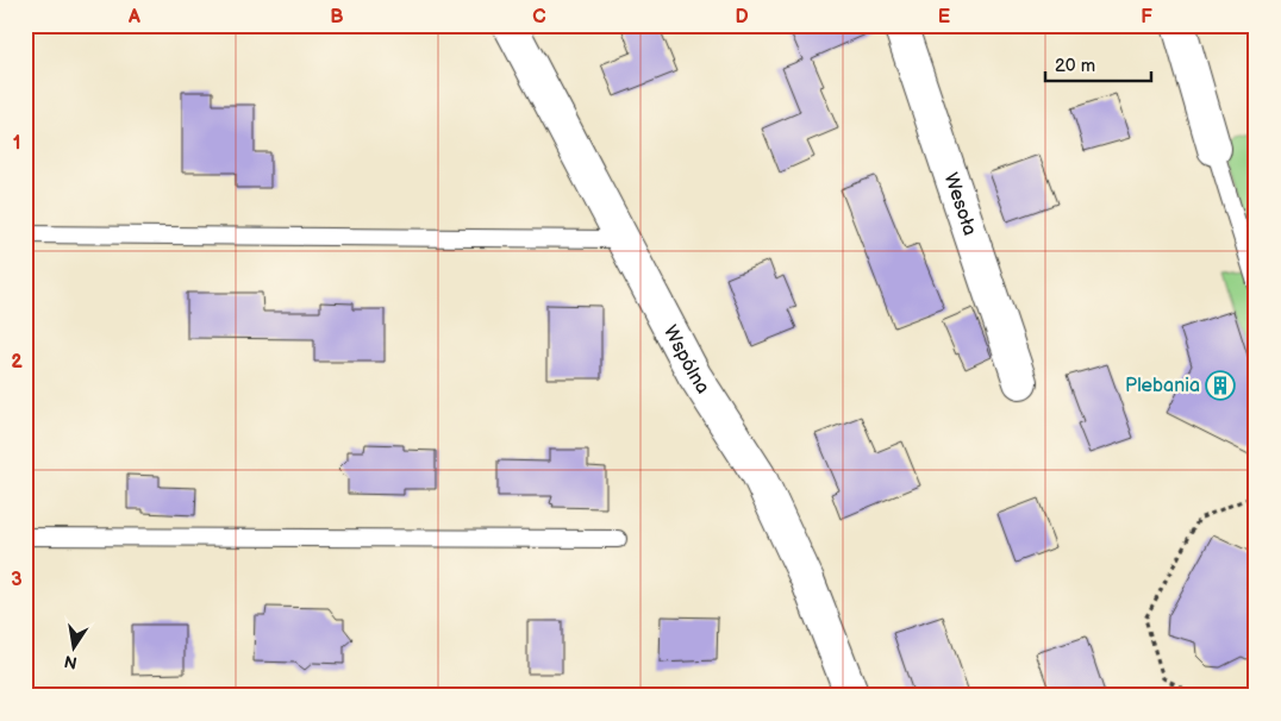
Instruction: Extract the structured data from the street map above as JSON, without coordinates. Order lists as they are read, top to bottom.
{
  "streets": {
    "street": ["Wesoła", "Wspólna"]
  },
  "places": {
    "building": ["Plebania"]
  },
  "scale_bar": "20 m",
  "north": "bottom",
  "grid": {
    "columns": [
      "A",
      "B",
      "C",
      "D",
      "E",
      "F"
    ],
    "rows": ["1", "2", "3"]
  }
}
